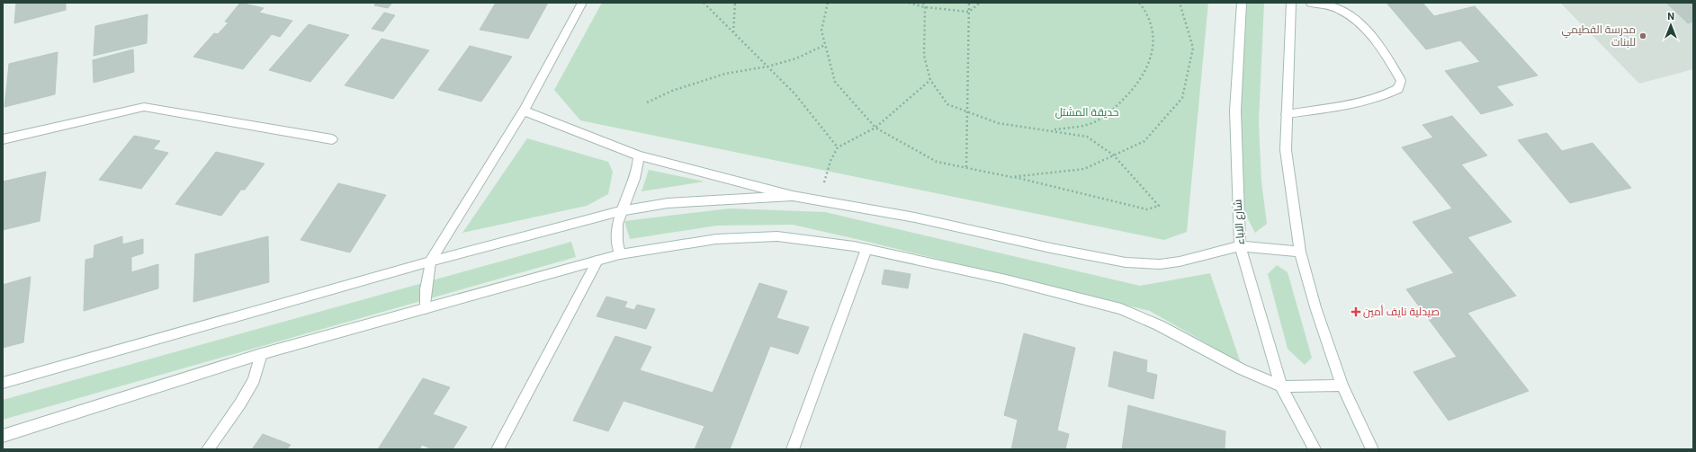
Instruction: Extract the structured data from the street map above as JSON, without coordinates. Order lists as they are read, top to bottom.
{
  "streets": {
    "street": ["شارع الاباء"]
  },
  "parks": ["حديقة المشتل"],
  "places": {
    "other": ["مدرسة الفطيمي للبنات"],
    "health": ["صيدلية نايف أمين"]
  },
  "north": "top"
}
